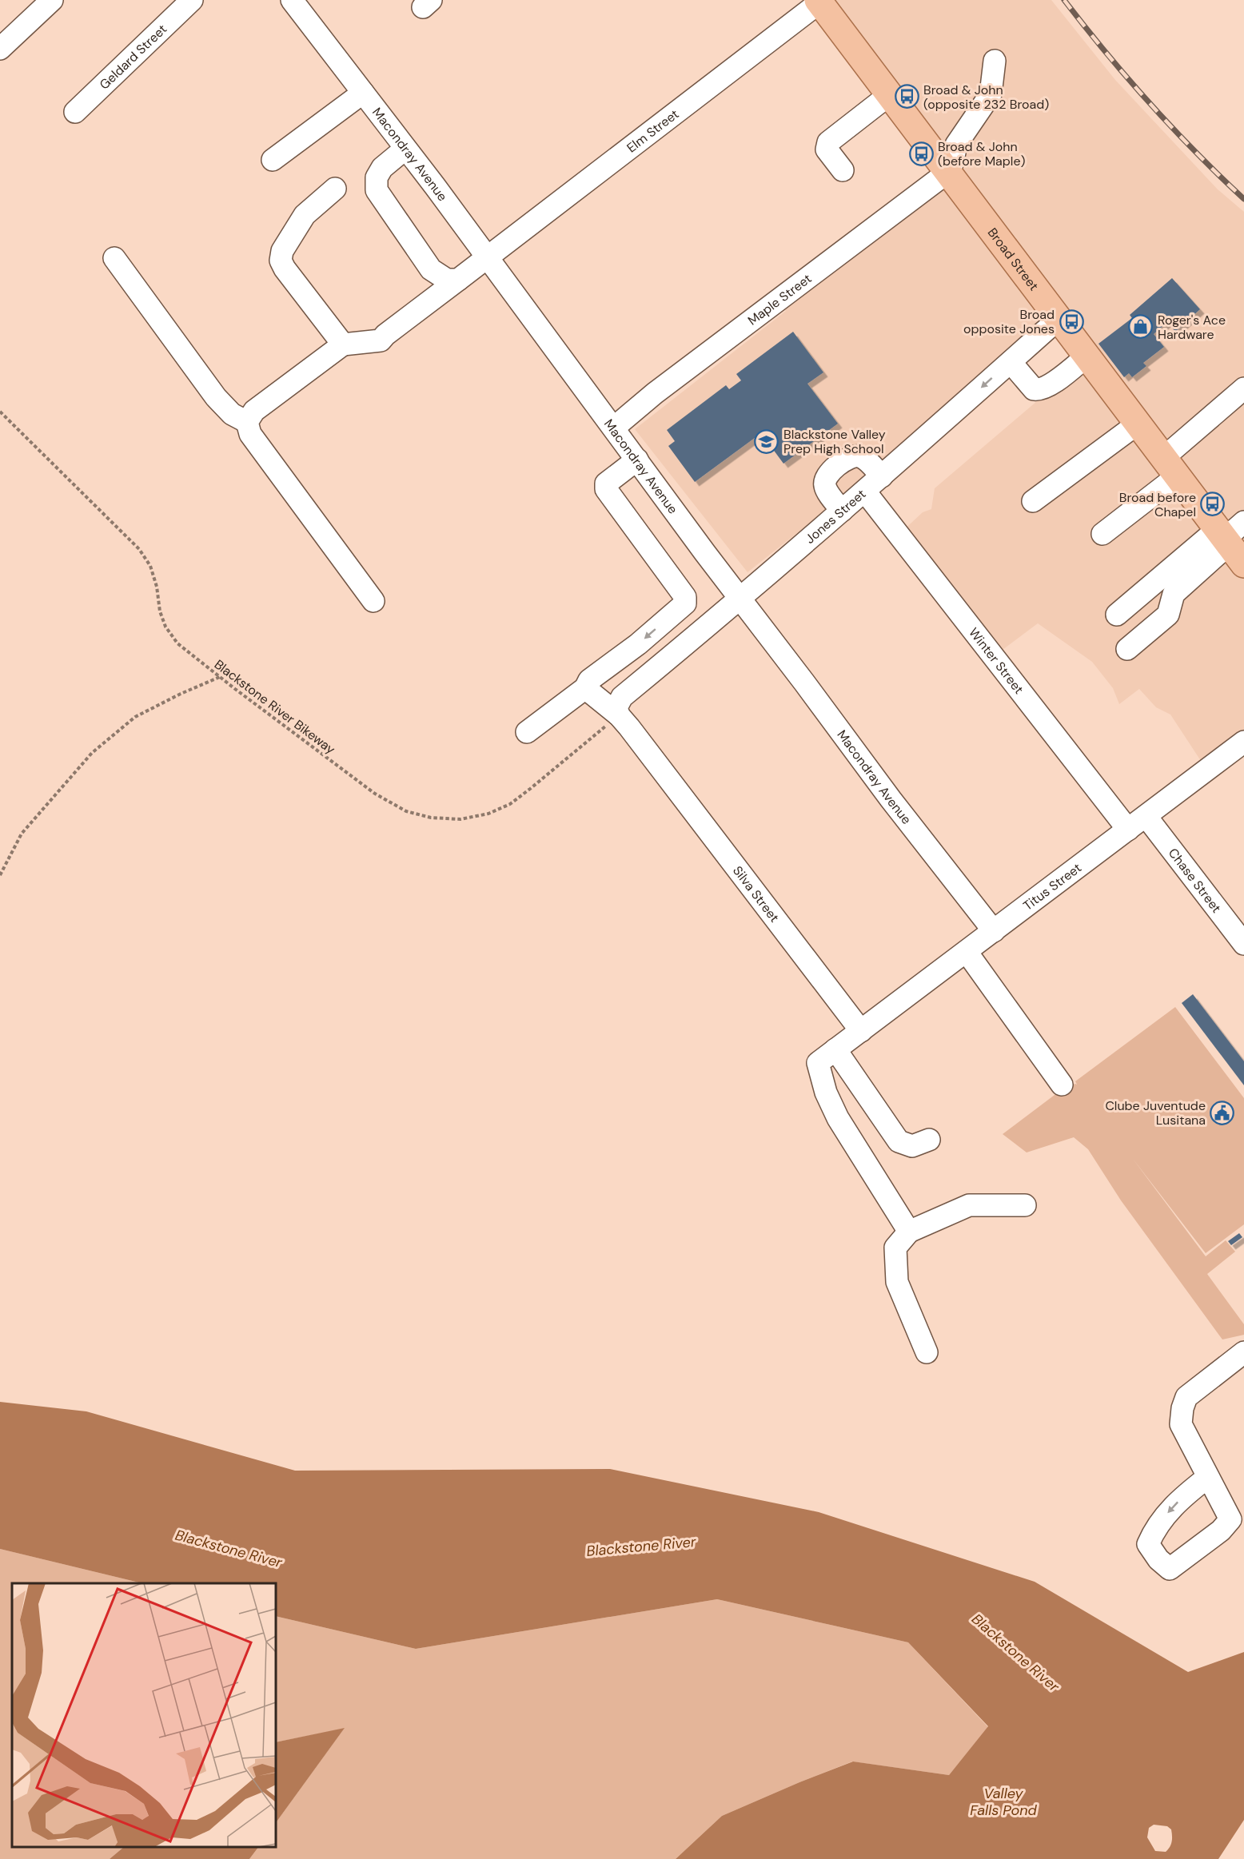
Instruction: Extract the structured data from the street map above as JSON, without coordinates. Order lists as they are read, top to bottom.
{
  "streets": {
    "main road": ["Broad Street"],
    "street": [
      "Geldard Street",
      "Elm Street",
      "Macondray Avenue",
      "Maple Street",
      "Jones Street",
      "Winter Street",
      "Chase Street",
      "Titus Street",
      "Silva Street"
    ],
    "path": ["Blackstone River Bikeway"]
  },
  "crossings": [
    ["Elm Street", "Macondray Avenue"],
    ["Elm Street", "Broad Street"],
    ["Macondray Avenue", "Maple Street"],
    ["Macondray Avenue", "Jones Street"],
    ["Macondray Avenue", "Titus Street"],
    ["Broad Street", "Maple Street"],
    ["Broad Street", "Jones Street"],
    ["Jones Street", "Winter Street"],
    ["Jones Street", "Blackstone River Bikeway"],
    ["Jones Street", "Silva Street"],
    ["Winter Street", "Titus Street"],
    ["Blackstone River Bikeway", "Silva Street"],
    ["Chase Street", "Titus Street"],
    ["Titus Street", "Silva Street"]
  ],
  "water": ["Blackstone River", "Valley Falls Pond"],
  "places": {
    "bus stop": [
      "Broad & John (opposite 232 Broad)",
      "Broad & John (before Maple)",
      "Broad opposite Jones",
      "Broad before Chapel"
    ],
    "shop": ["Roger's Ace Hardware"],
    "school or university": ["Blackstone Valley Prep High School"],
    "public building": ["Clube Juventude Lusitana"]
  }
}
